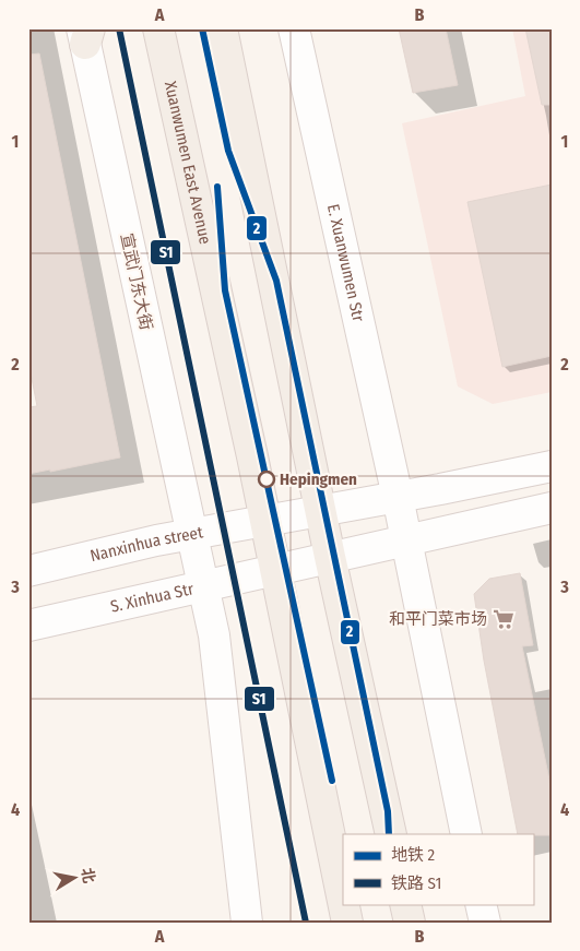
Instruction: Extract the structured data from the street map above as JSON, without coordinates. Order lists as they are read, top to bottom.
{
  "streets": {
    "main road": ["Xuanwumen East Avenue"],
    "street": [
      "E. Xuanwumen Str",
      "宣武门东大街",
      "Nanxinhua street",
      "S. Xinhua Str"
    ]
  },
  "crossings": [
    ["Xuanwumen East Avenue", "Nanxinhua street"],
    ["Xuanwumen East Avenue", "S. Xinhua Str"],
    ["E. Xuanwumen Str", "Nanxinhua street"],
    ["E. Xuanwumen Str", "S. Xinhua Str"],
    ["宣武门东大街", "Nanxinhua street"],
    ["宣武门东大街", "S. Xinhua Str"]
  ],
  "places": {
    "other": ["Hepingmen"],
    "supermarket": ["和平门菜市场"]
  },
  "lines": ["metro line 2", "rail line S1"],
  "legend": ["地铁 2", "铁路 S1"],
  "north": "right",
  "grid": {
    "columns": ["A", "B"],
    "rows": [
      "1",
      "2",
      "3",
      "4"
    ]
  }
}
